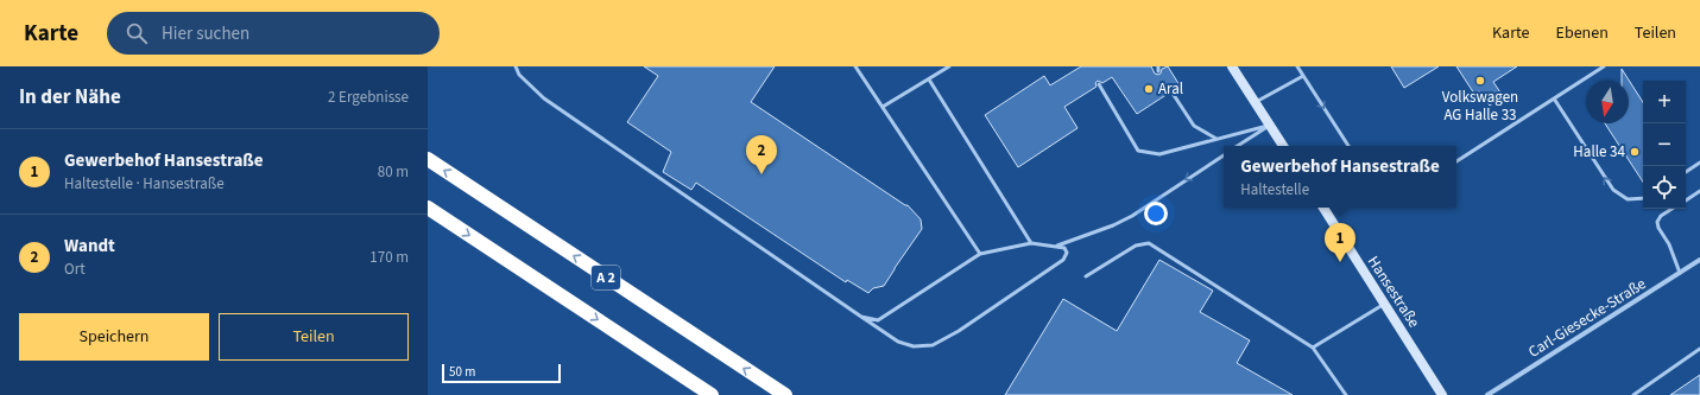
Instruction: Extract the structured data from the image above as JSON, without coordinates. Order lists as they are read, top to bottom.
{
  "streets": {
    "highway": ["A 2"],
    "main road": ["Hansestraße"],
    "street": ["Carl-Giesecke-Straße"]
  },
  "places": ["Volkswagen AG Halle 33", "Aral", "Halle 34"],
  "scale_bar": "50 m",
  "north": "bottom",
  "page": {
    "header": "Karte",
    "search": "Hier suchen",
    "nav": ["Karte", "Ebenen", "Teilen"],
    "heading": ["In der Nähe", "2 Ergebnisse"],
    "map_buttons": ["+", "−"],
    "list": [
      {
        "mark": "1",
        "name": "Gewerbehof Hansestraße",
        "note": "Haltestelle · Hansestraße",
        "value": "80 m"
      },
      {
        "mark": "2",
        "name": "Wandt",
        "note": "Ort",
        "value": "170 m"
      }
    ],
    "pins": ["2", "1"],
    "popup": ["Gewerbehof Hansestraße", "Haltestelle"],
    "buttons": ["Speichern", "Teilen"],
    "scale": "50 m"
  }
}
